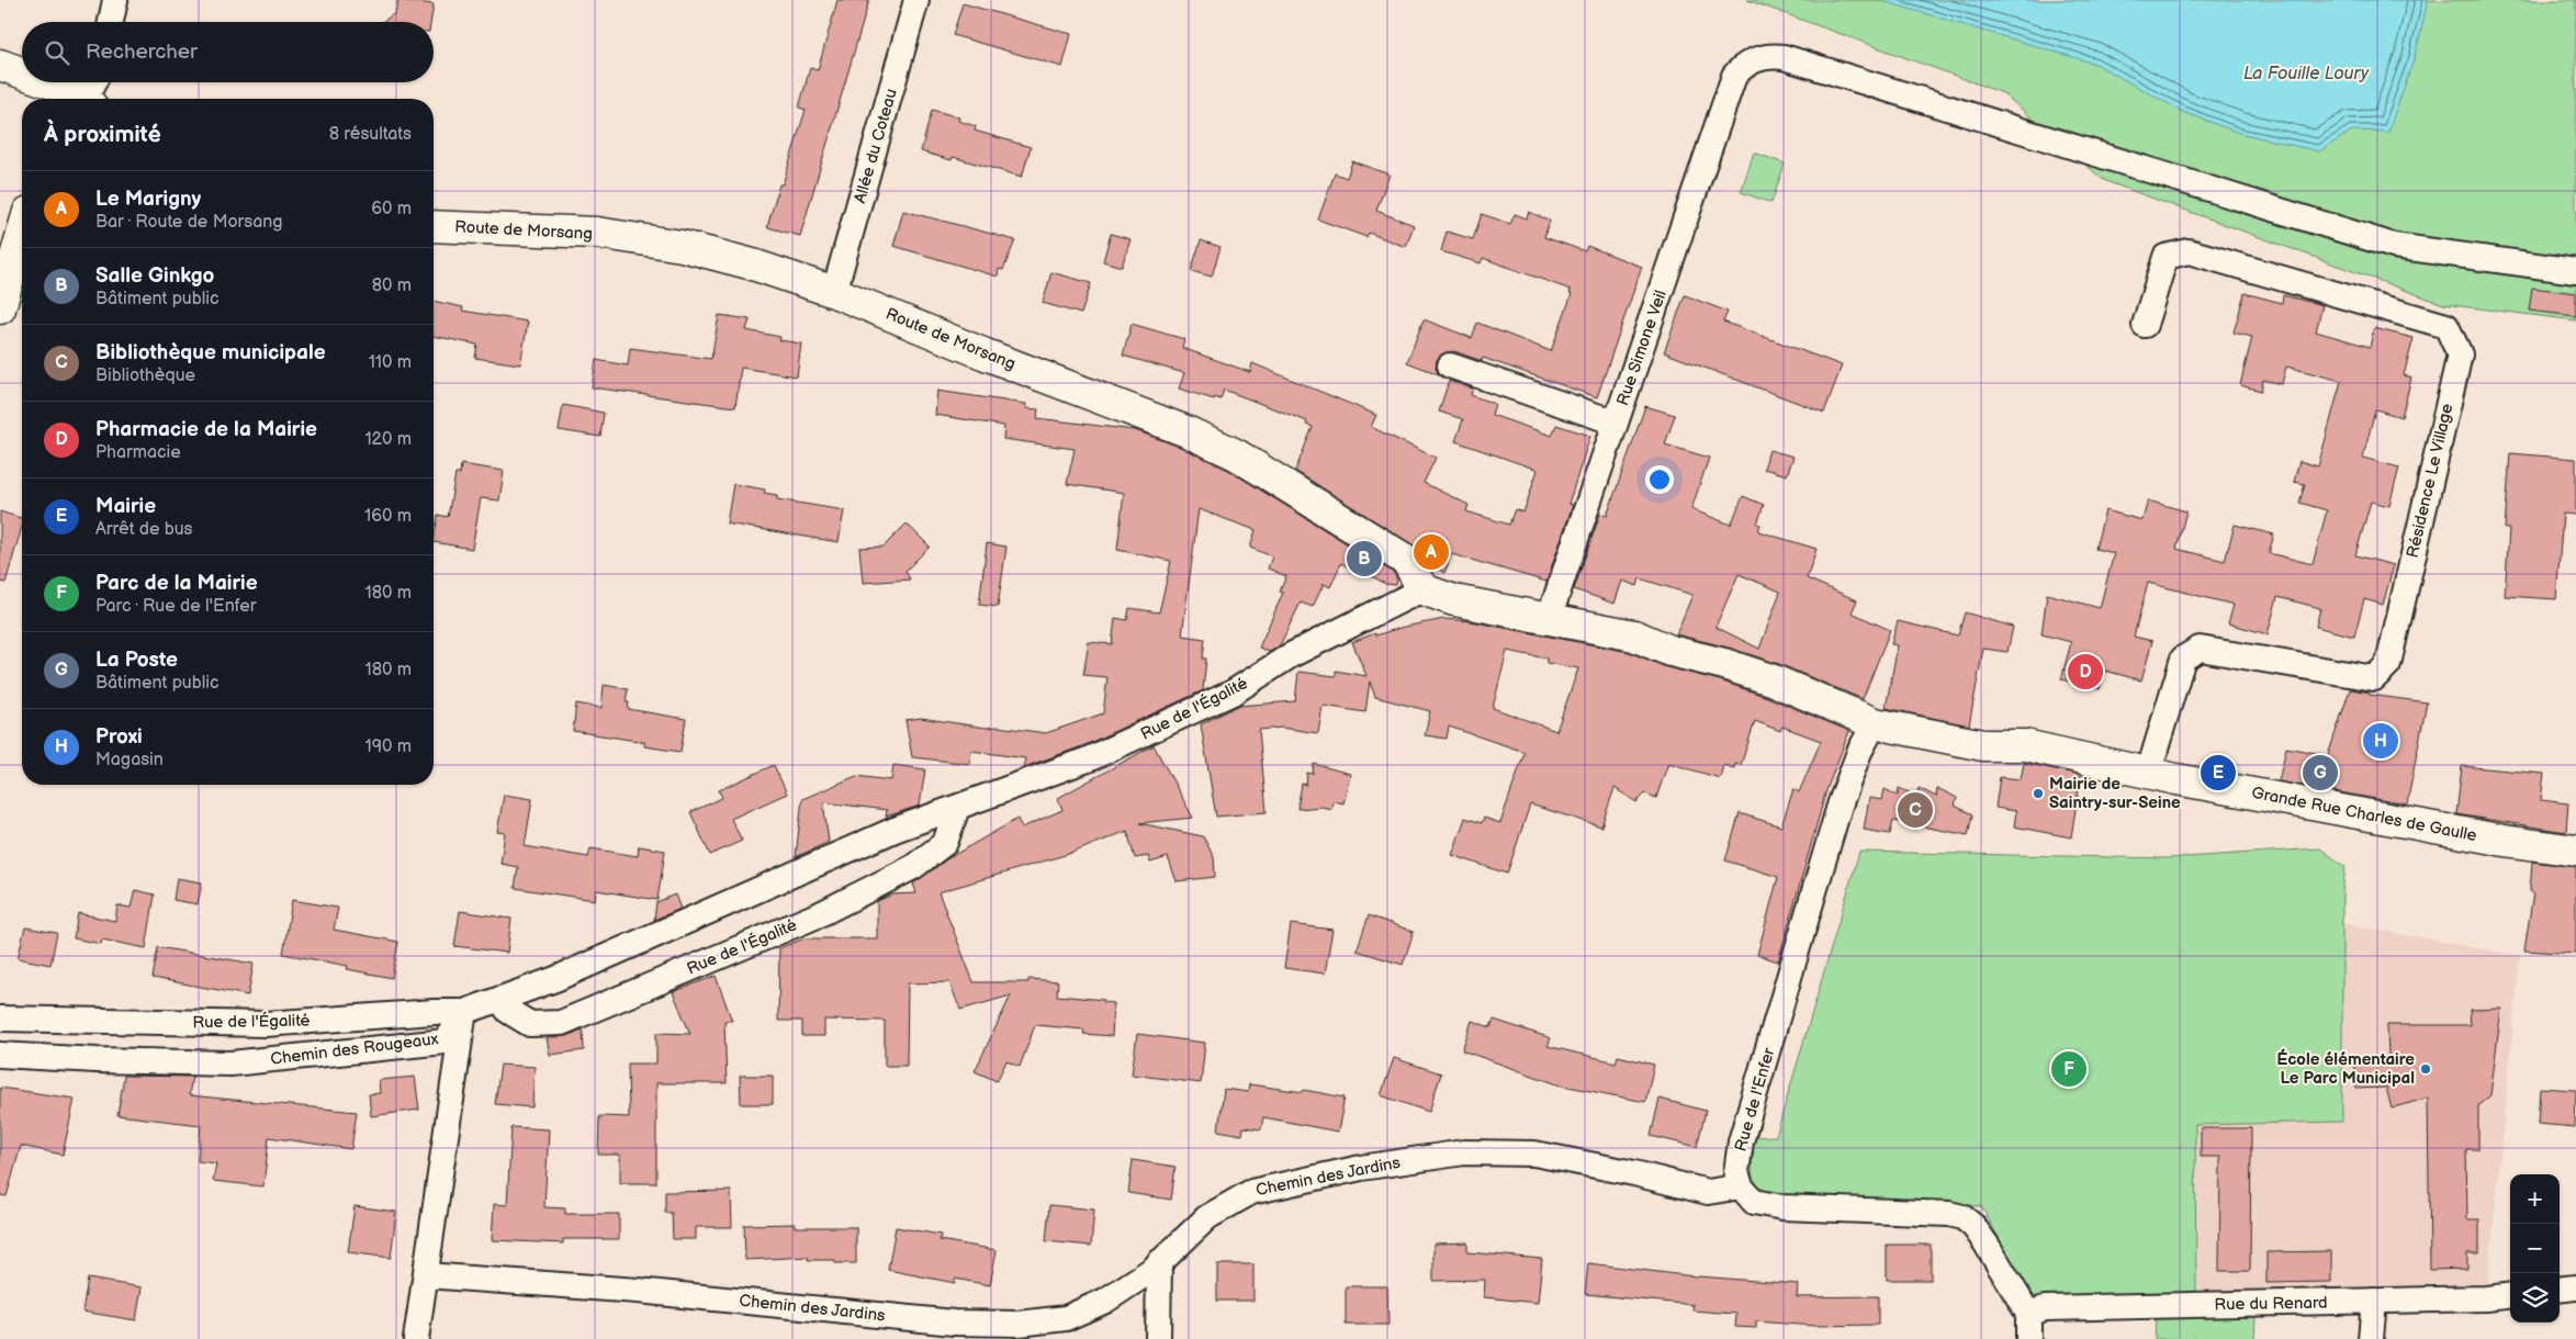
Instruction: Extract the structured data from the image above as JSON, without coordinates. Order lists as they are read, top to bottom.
{
  "streets": {
    "street": [
      "Allée du Coteau",
      "Route de Morsang",
      "Rue Simone Veil",
      "Résidence Le Village",
      "Rue de l'Égalité",
      "Grande Rue Charles de Gaulle",
      "Chemin des Rougeaux",
      "Rue de l'Enfer",
      "Chemin des Jardins",
      "Rue du Renard"
    ]
  },
  "crossings": [
    ["Allée du Coteau", "Route de Morsang"],
    ["Route de Morsang", "Rue de l'Égalité"],
    ["Route de Morsang", "Grande Rue Charles de Gaulle"],
    ["Rue Simone Veil", "Grande Rue Charles de Gaulle"],
    ["Résidence Le Village", "Grande Rue Charles de Gaulle"],
    ["Rue de l'Égalité", "Grande Rue Charles de Gaulle"],
    ["Rue de l'Égalité", "Chemin des Rougeaux"],
    ["Grande Rue Charles de Gaulle", "Rue de l'Enfer"],
    ["Chemin des Rougeaux", "Chemin des Jardins"],
    ["Rue de l'Enfer", "Chemin des Jardins"]
  ],
  "water": ["La Fouille Loury"],
  "places": ["Mairie de Saintry-sur-Seine", "École élémentaire Le Parc Municipal"],
  "page": {
    "search": "Rechercher",
    "heading": ["À proximité", "8 résultats"],
    "list": [
      {
        "mark": "A",
        "name": "Le Marigny",
        "note": "Bar · Route de Morsang",
        "value": "60 m"
      },
      {
        "mark": "B",
        "name": "Salle Ginkgo",
        "note": "Bâtiment public",
        "value": "80 m"
      },
      {
        "mark": "C",
        "name": "Bibliothèque municipale",
        "note": "Bibliothèque",
        "value": "110 m"
      },
      {
        "mark": "D",
        "name": "Pharmacie de la Mairie",
        "note": "Pharmacie",
        "value": "120 m"
      },
      {
        "mark": "E",
        "name": "Mairie",
        "note": "Arrêt de bus",
        "value": "160 m"
      },
      {
        "mark": "F",
        "name": "Parc de la Mairie",
        "note": "Parc · Rue de l'Enfer",
        "value": "180 m"
      },
      {
        "mark": "G",
        "name": "La Poste",
        "note": "Bâtiment public",
        "value": "180 m"
      },
      {
        "mark": "H",
        "name": "Proxi",
        "note": "Magasin",
        "value": "190 m"
      }
    ],
    "pins": [
      "A",
      "B",
      "D",
      "H",
      "E",
      "G",
      "C",
      "F"
    ],
    "map_buttons": ["+", "−"]
  }
}
